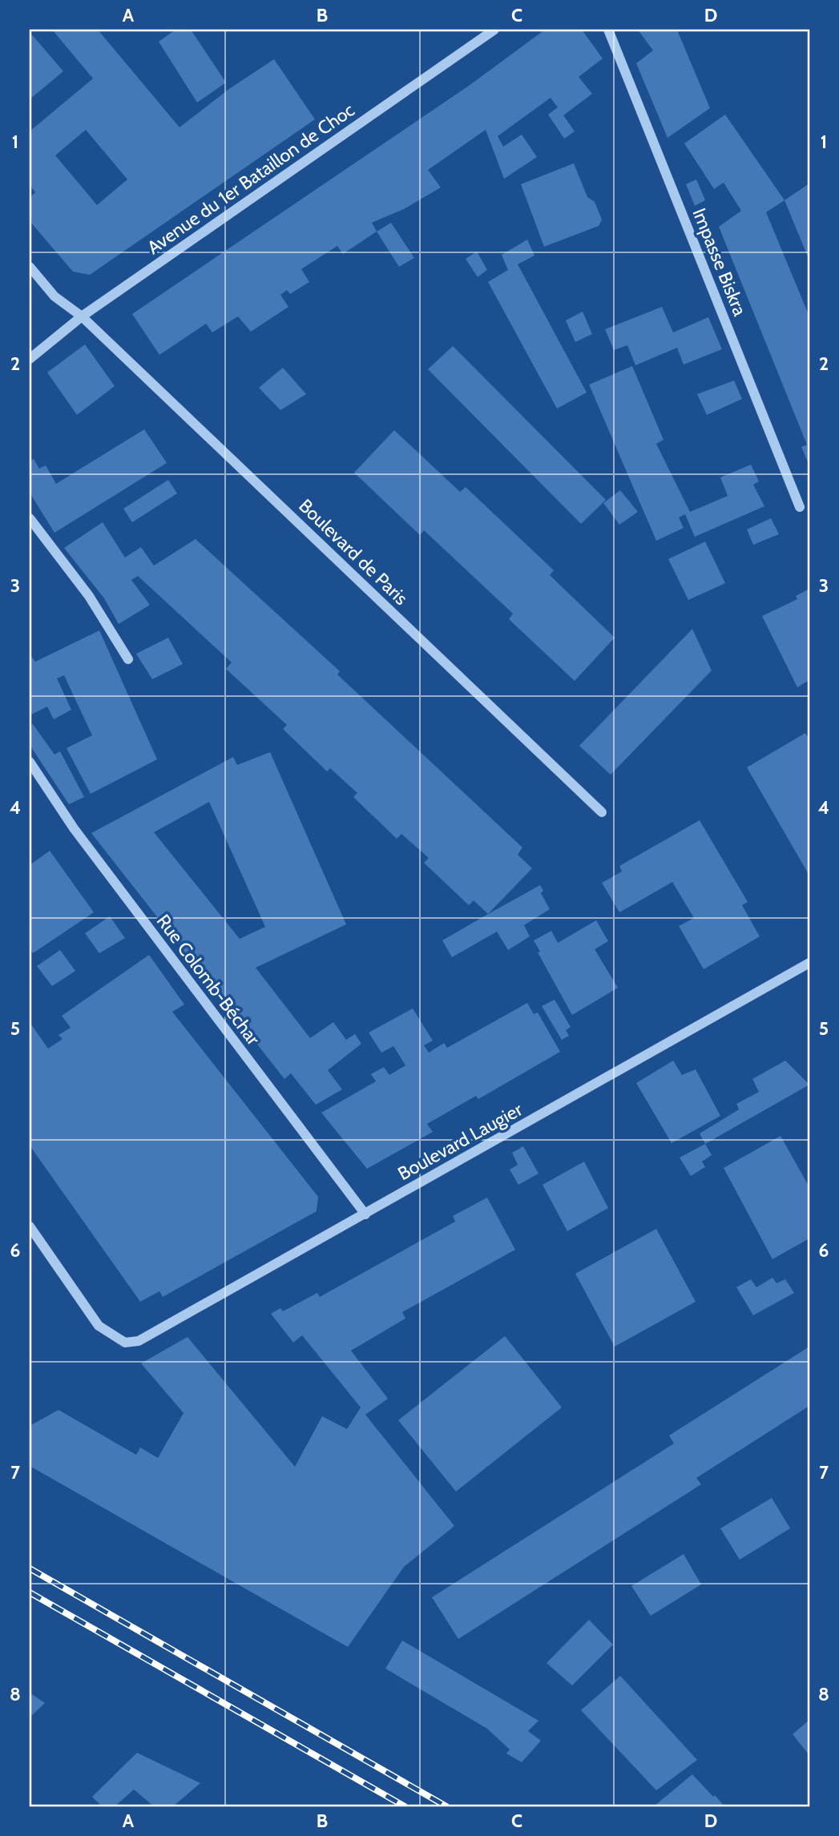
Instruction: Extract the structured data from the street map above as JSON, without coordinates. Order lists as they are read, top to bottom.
{
  "streets": {
    "street": [
      "Avenue du 1er Bataillon de Choc",
      "Impasse Biskra",
      "Boulevard de Paris",
      "Rue Colomb-Béchar",
      "Boulevard Laugier"
    ]
  },
  "crossings": [
    ["Avenue du 1er Bataillon de Choc", "Boulevard de Paris"],
    ["Rue Colomb-Béchar", "Boulevard Laugier"]
  ],
  "grid": {
    "columns": [
      "A",
      "B",
      "C",
      "D"
    ],
    "rows": [
      "1",
      "2",
      "3",
      "4",
      "5",
      "6",
      "7",
      "8"
    ]
  }
}
